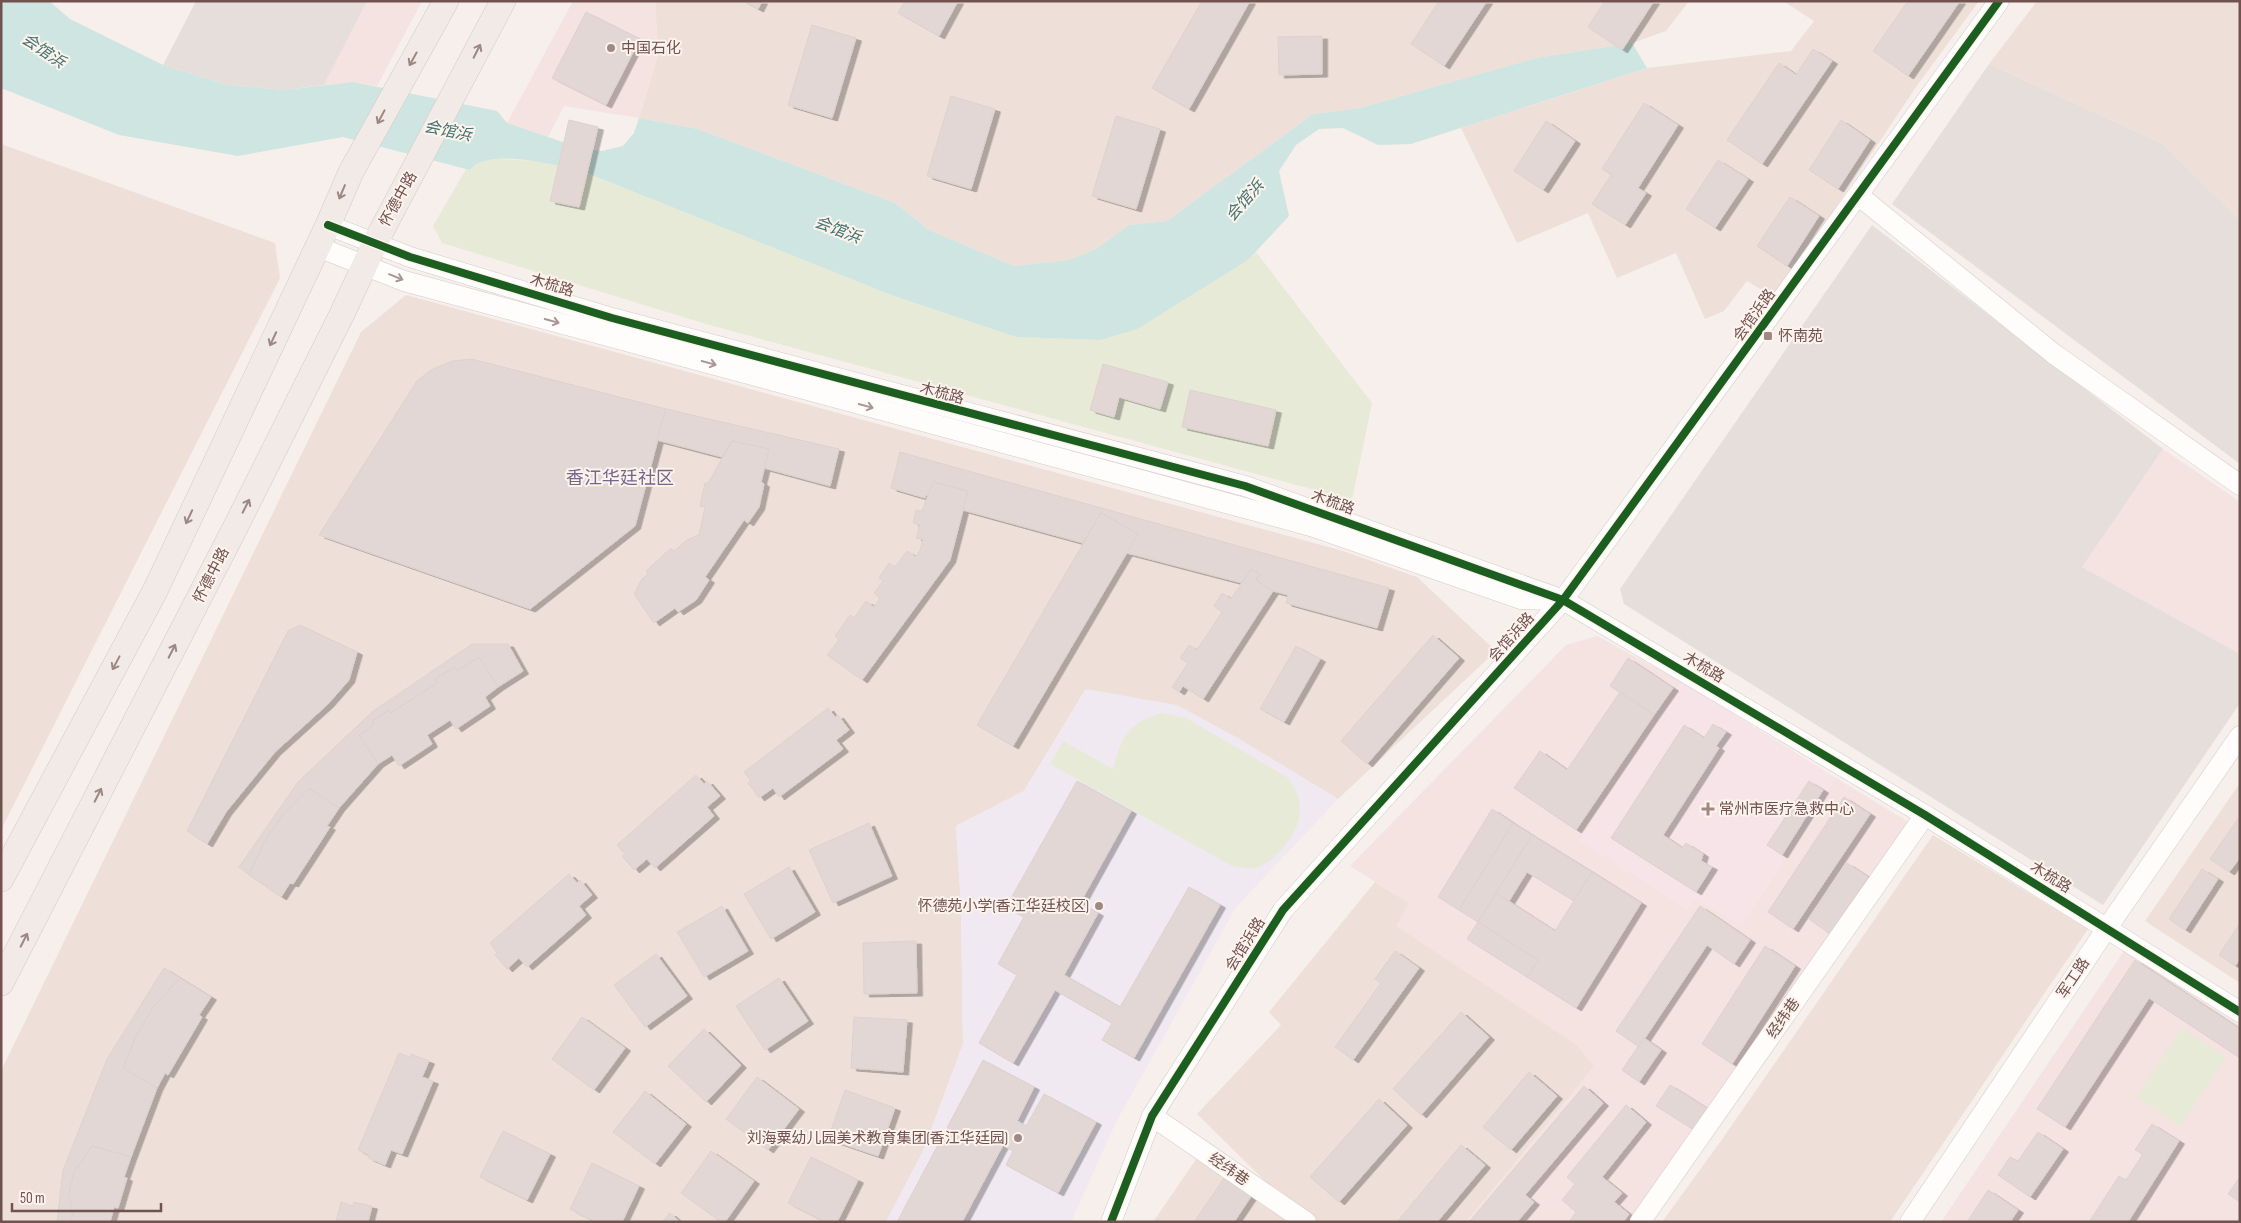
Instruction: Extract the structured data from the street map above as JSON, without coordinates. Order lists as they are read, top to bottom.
{
  "streets": {
    "main road": ["怀德中路"],
    "street": [
      "木梳路",
      "会馆浜路",
      "军工路",
      "经纬巷"
    ]
  },
  "crossings": [
    ["怀德中路", "木梳路"],
    ["木梳路", "会馆浜路"],
    ["木梳路", "军工路"],
    ["木梳路", "经纬巷"],
    ["会馆浜路", "经纬巷"]
  ],
  "districts": ["香江华廷社区"],
  "water": ["会馆浜"],
  "places": {
    "other": ["中国石化", "怀德苑小学(香江华廷校区)", "刘海粟幼儿园美术教育集团(香江华廷园)"],
    "transit": ["怀南苑"],
    "health": ["常州市医疗急救中心"]
  },
  "scale_bar": "50 m"
}
